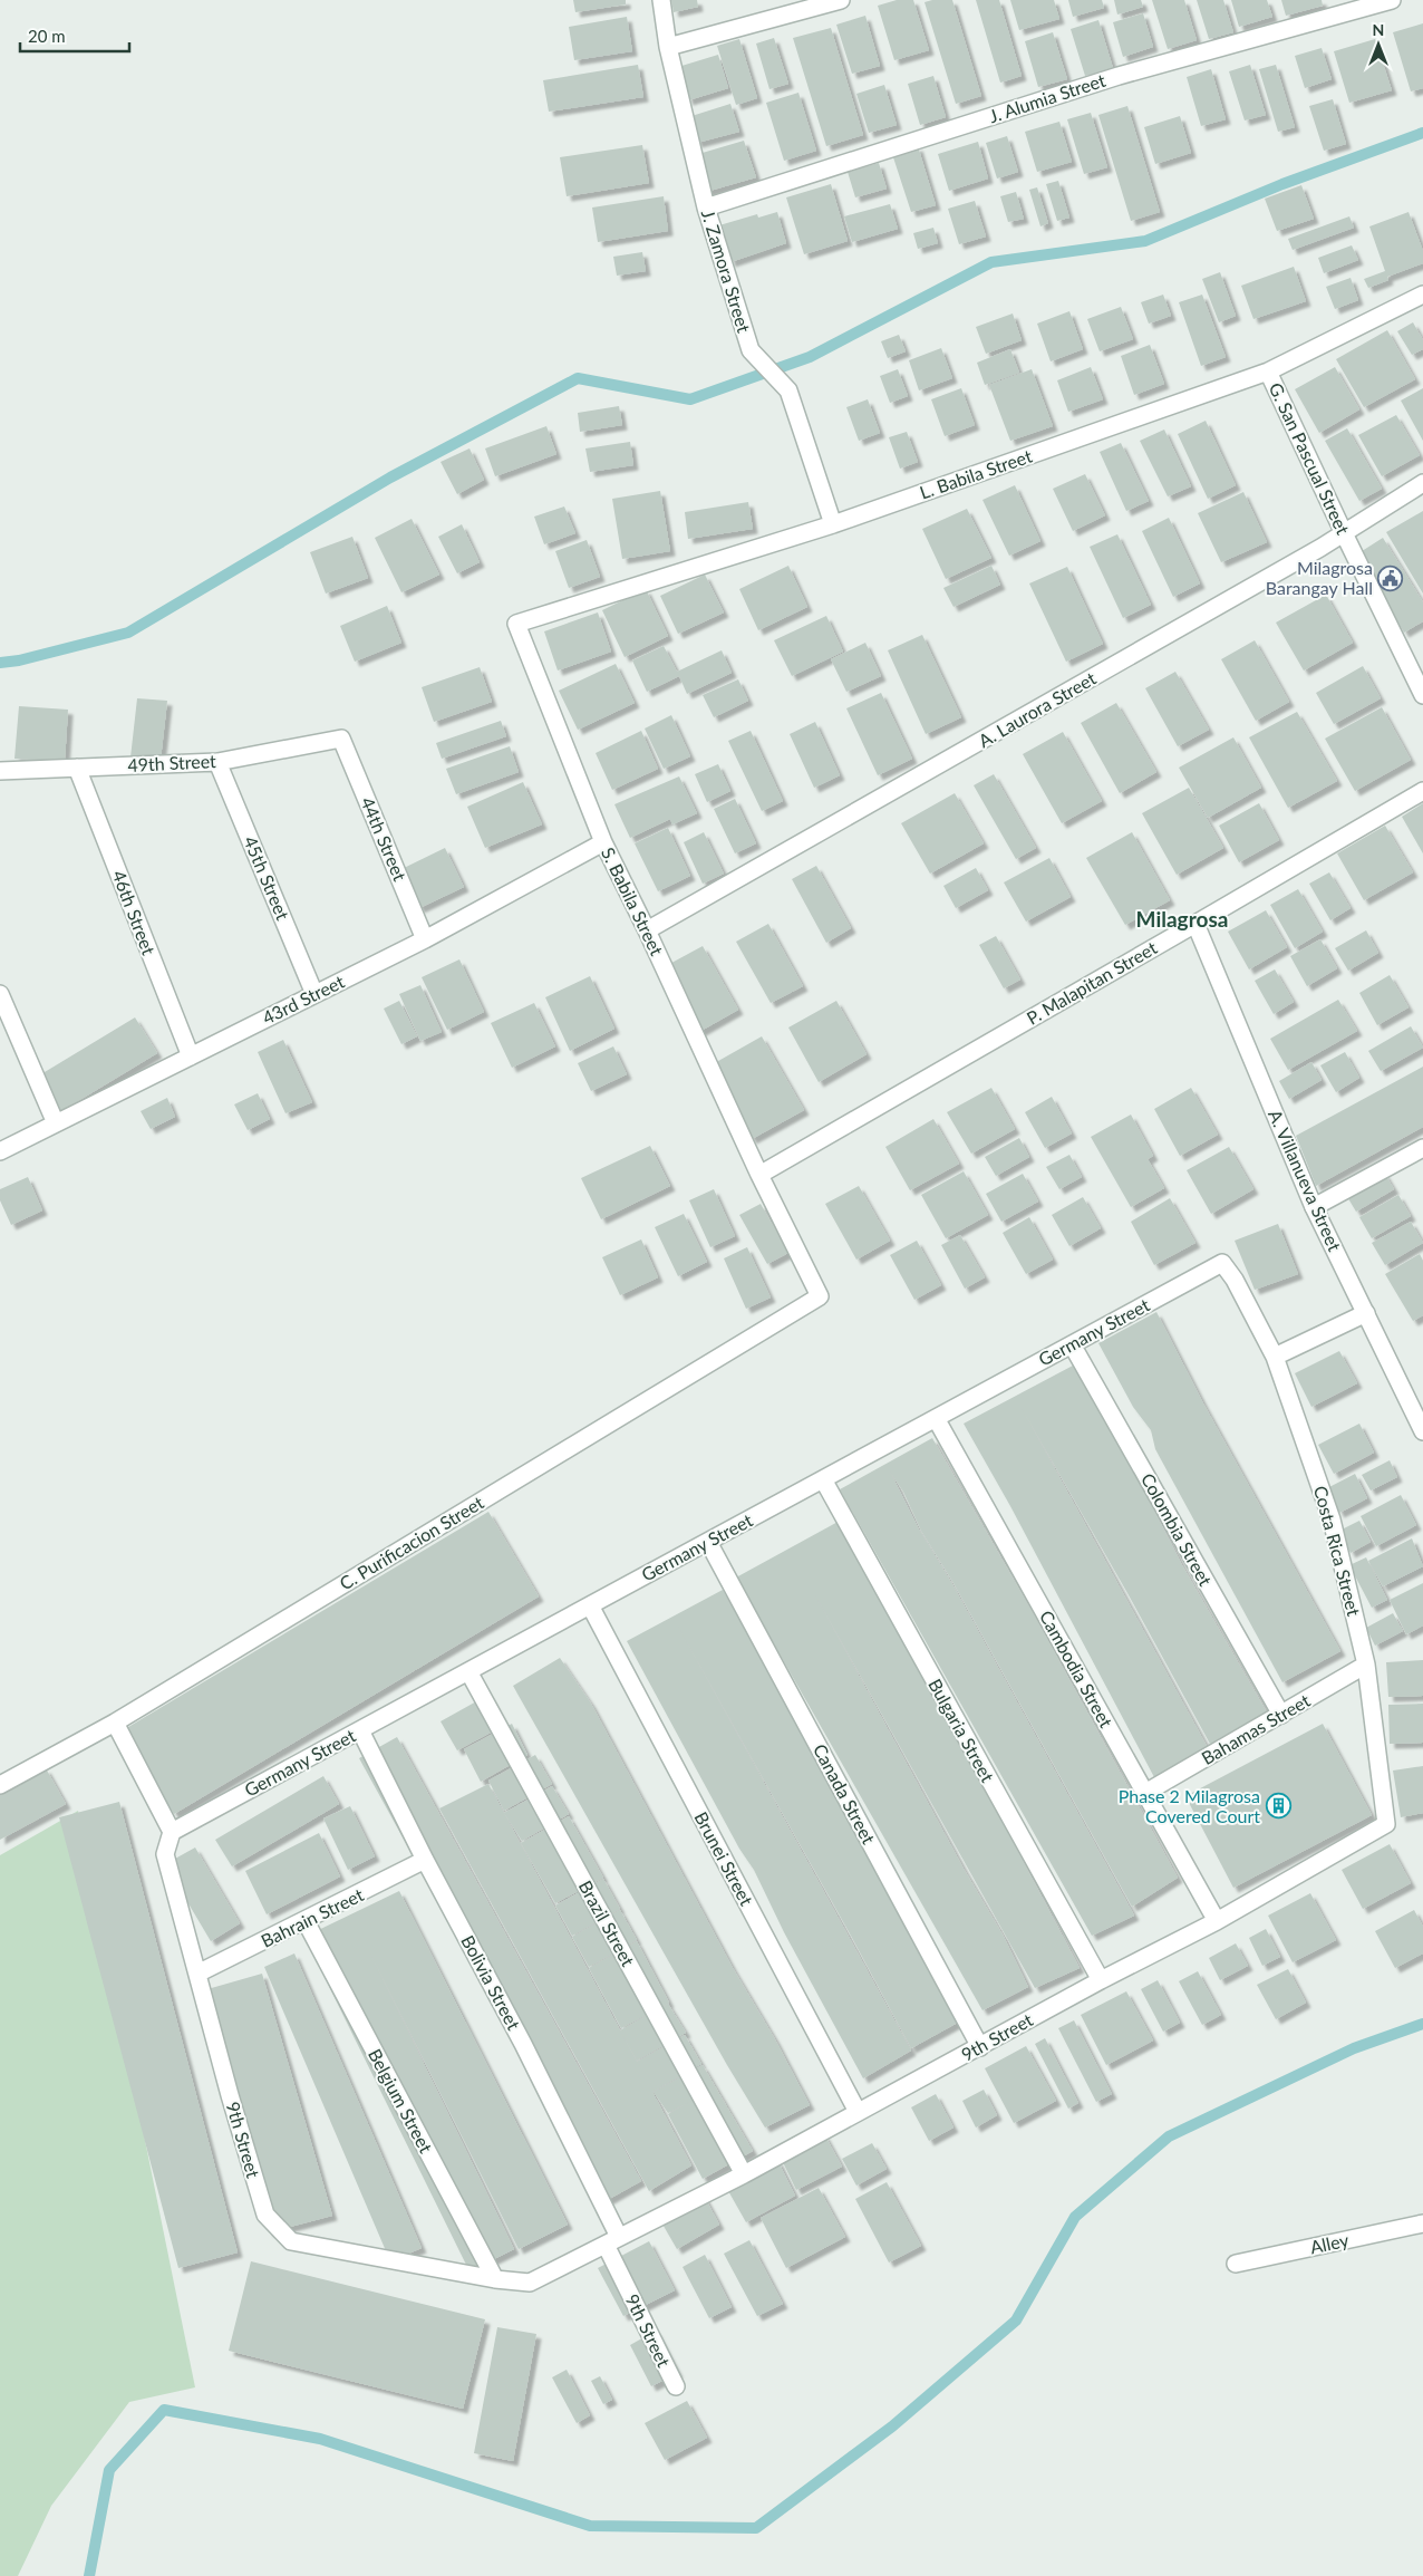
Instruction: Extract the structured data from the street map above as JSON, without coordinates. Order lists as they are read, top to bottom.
{
  "streets": {
    "street": [
      "J. Alumia Street",
      "J. Zamora Street",
      "G. San Pascual Street",
      "L. Babila Street",
      "A. Laurora Street",
      "49th Street",
      "44th Street",
      "45th Street",
      "S. Babila Street",
      "46th Street",
      "P. Malapitan Street",
      "43rd Street",
      "A. Villanueva Street",
      "Germany Street",
      "Colombia Street",
      "C. Purificacion Street",
      "Costa Rica Street",
      "Cambodia Street",
      "Bahamas Street",
      "Bulgaria Street",
      "Canada Street",
      "Brunei Street",
      "Bahrain Street",
      "Brazil Street",
      "Bolivia Street",
      "9th Street",
      "Belgium Street",
      "Alley"
    ]
  },
  "crossings": [
    ["J. Alumia Street", "J. Zamora Street"],
    ["J. Zamora Street", "L. Babila Street"],
    ["G. San Pascual Street", "L. Babila Street"],
    ["G. San Pascual Street", "A. Laurora Street"],
    ["L. Babila Street", "S. Babila Street"],
    ["A. Laurora Street", "S. Babila Street"],
    ["49th Street", "44th Street"],
    ["49th Street", "45th Street"],
    ["49th Street", "46th Street"],
    ["44th Street", "43rd Street"],
    ["45th Street", "43rd Street"],
    ["S. Babila Street", "P. Malapitan Street"],
    ["S. Babila Street", "43rd Street"],
    ["S. Babila Street", "C. Purificacion Street"],
    ["46th Street", "43rd Street"],
    ["P. Malapitan Street", "A. Villanueva Street"],
    ["Germany Street", "Colombia Street"],
    ["Germany Street", "Costa Rica Street"],
    ["Germany Street", "Cambodia Street"],
    ["Germany Street", "Bulgaria Street"],
    ["Germany Street", "Canada Street"],
    ["Germany Street", "Brunei Street"],
    ["Germany Street", "Brazil Street"],
    ["Germany Street", "Bolivia Street"],
    ["Germany Street", "9th Street"],
    ["Colombia Street", "Bahamas Street"],
    ["Costa Rica Street", "Bahamas Street"],
    ["Costa Rica Street", "9th Street"],
    ["Cambodia Street", "Bahamas Street"],
    ["Cambodia Street", "9th Street"],
    ["Bulgaria Street", "9th Street"],
    ["Canada Street", "9th Street"],
    ["Brunei Street", "9th Street"],
    ["Bahrain Street", "Bolivia Street"],
    ["Bahrain Street", "9th Street"],
    ["Bahrain Street", "Belgium Street"],
    ["Brazil Street", "9th Street"],
    ["Bolivia Street", "9th Street"],
    ["9th Street", "Belgium Street"]
  ],
  "districts": ["Milagrosa"],
  "places": {
    "public building": ["Milagrosa Barangay Hall"],
    "building": ["Phase 2 Milagrosa Covered Court"]
  },
  "scale_bar": "20 m",
  "north": "top"
}
